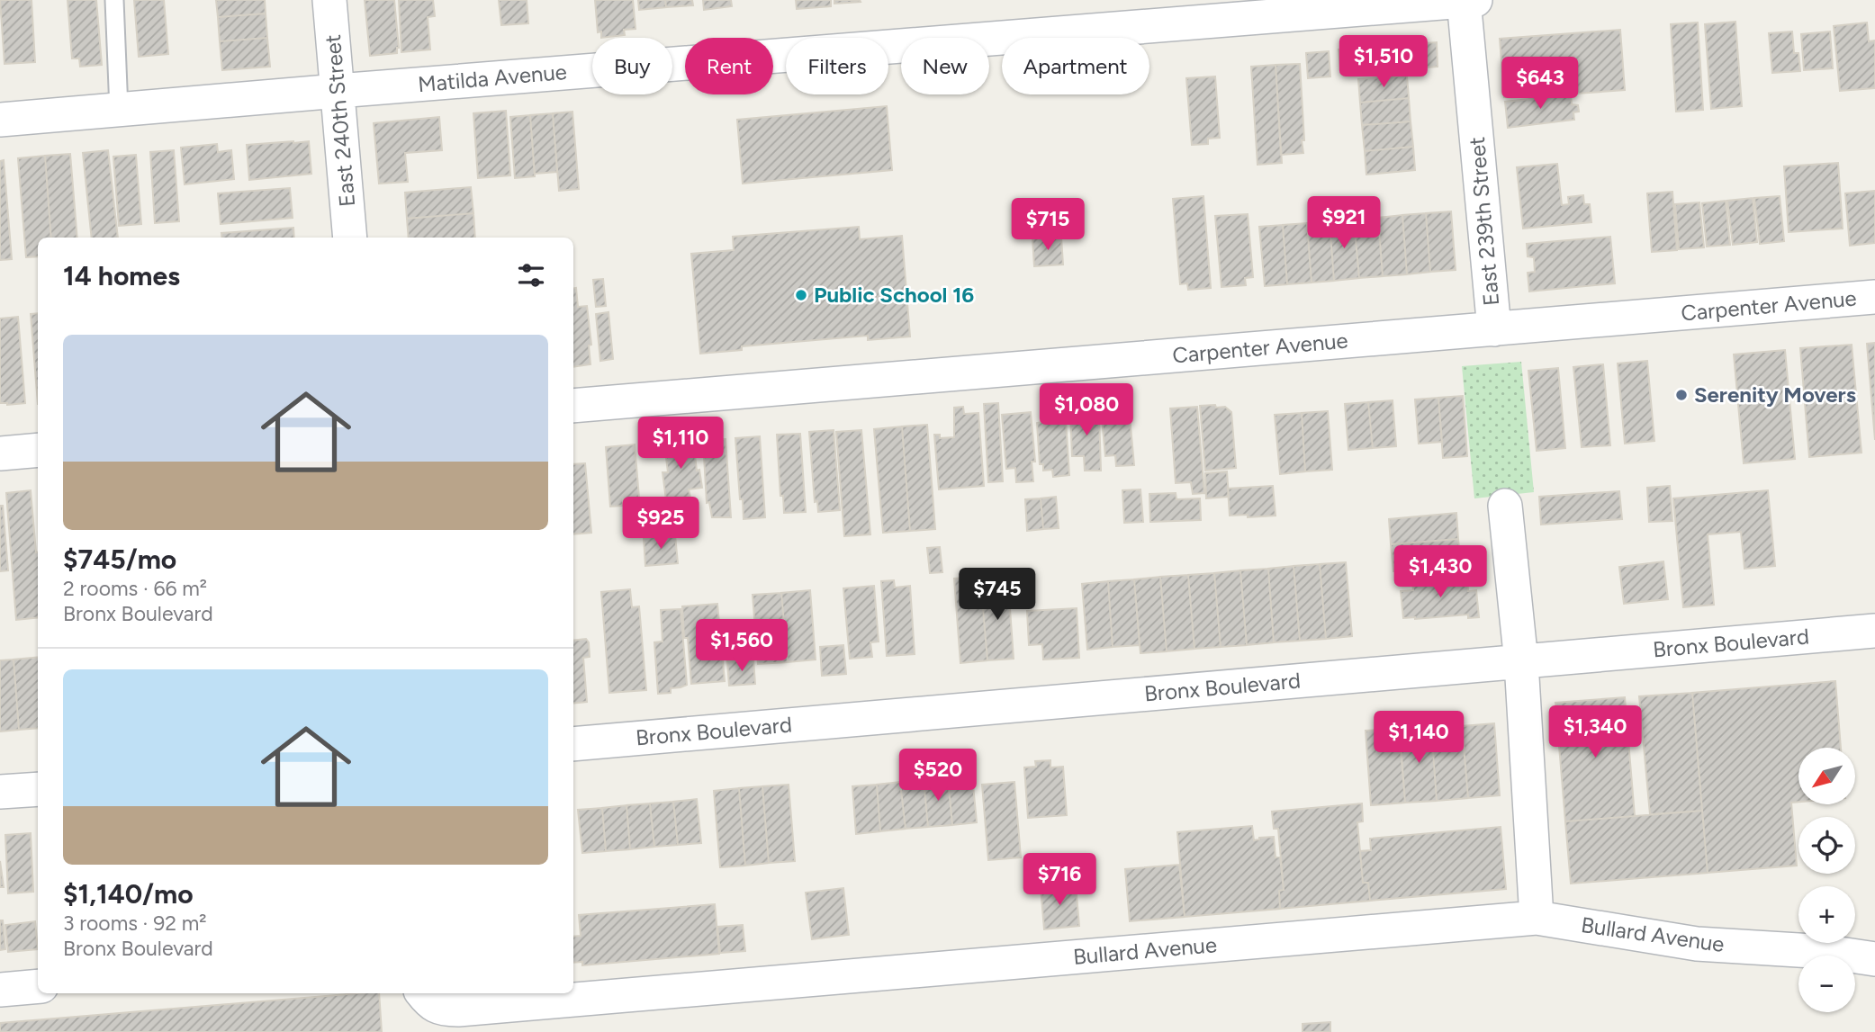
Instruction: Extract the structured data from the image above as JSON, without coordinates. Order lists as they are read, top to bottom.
{
  "streets": {
    "street": [
      "Matilda Avenue",
      "East 240th Street",
      "East 239th Street",
      "Carpenter Avenue",
      "Bronx Boulevard",
      "Bullard Avenue"
    ]
  },
  "crossings": [
    ["Matilda Avenue", "East 240th Street"],
    ["Matilda Avenue", "East 239th Street"],
    ["East 239th Street", "Carpenter Avenue"]
  ],
  "places": ["Public School 16", "Serenity Movers"],
  "north": "bottom left",
  "page": {
    "price": [
      "$1,510",
      "$643",
      "$921",
      "$715",
      "$1,080",
      "$1,110",
      "$925",
      "$1,430",
      "$745",
      "$1,560",
      "$1,340",
      "$1,140",
      "$520",
      "$716"
    ],
    "chip": [
      "Buy",
      "Rent",
      "Filters",
      "New",
      "Apartment"
    ],
    "heading": "14 homes",
    "list": [
      {
        "name": "$745/mo",
        "note": "2 rooms · 66 m² · Bronx Boulevard"
      },
      {
        "name": "$1,140/mo",
        "note": "3 rooms · 92 m² · Bronx Boulevard"
      }
    ],
    "map_buttons": ["+", "−"]
  }
}
